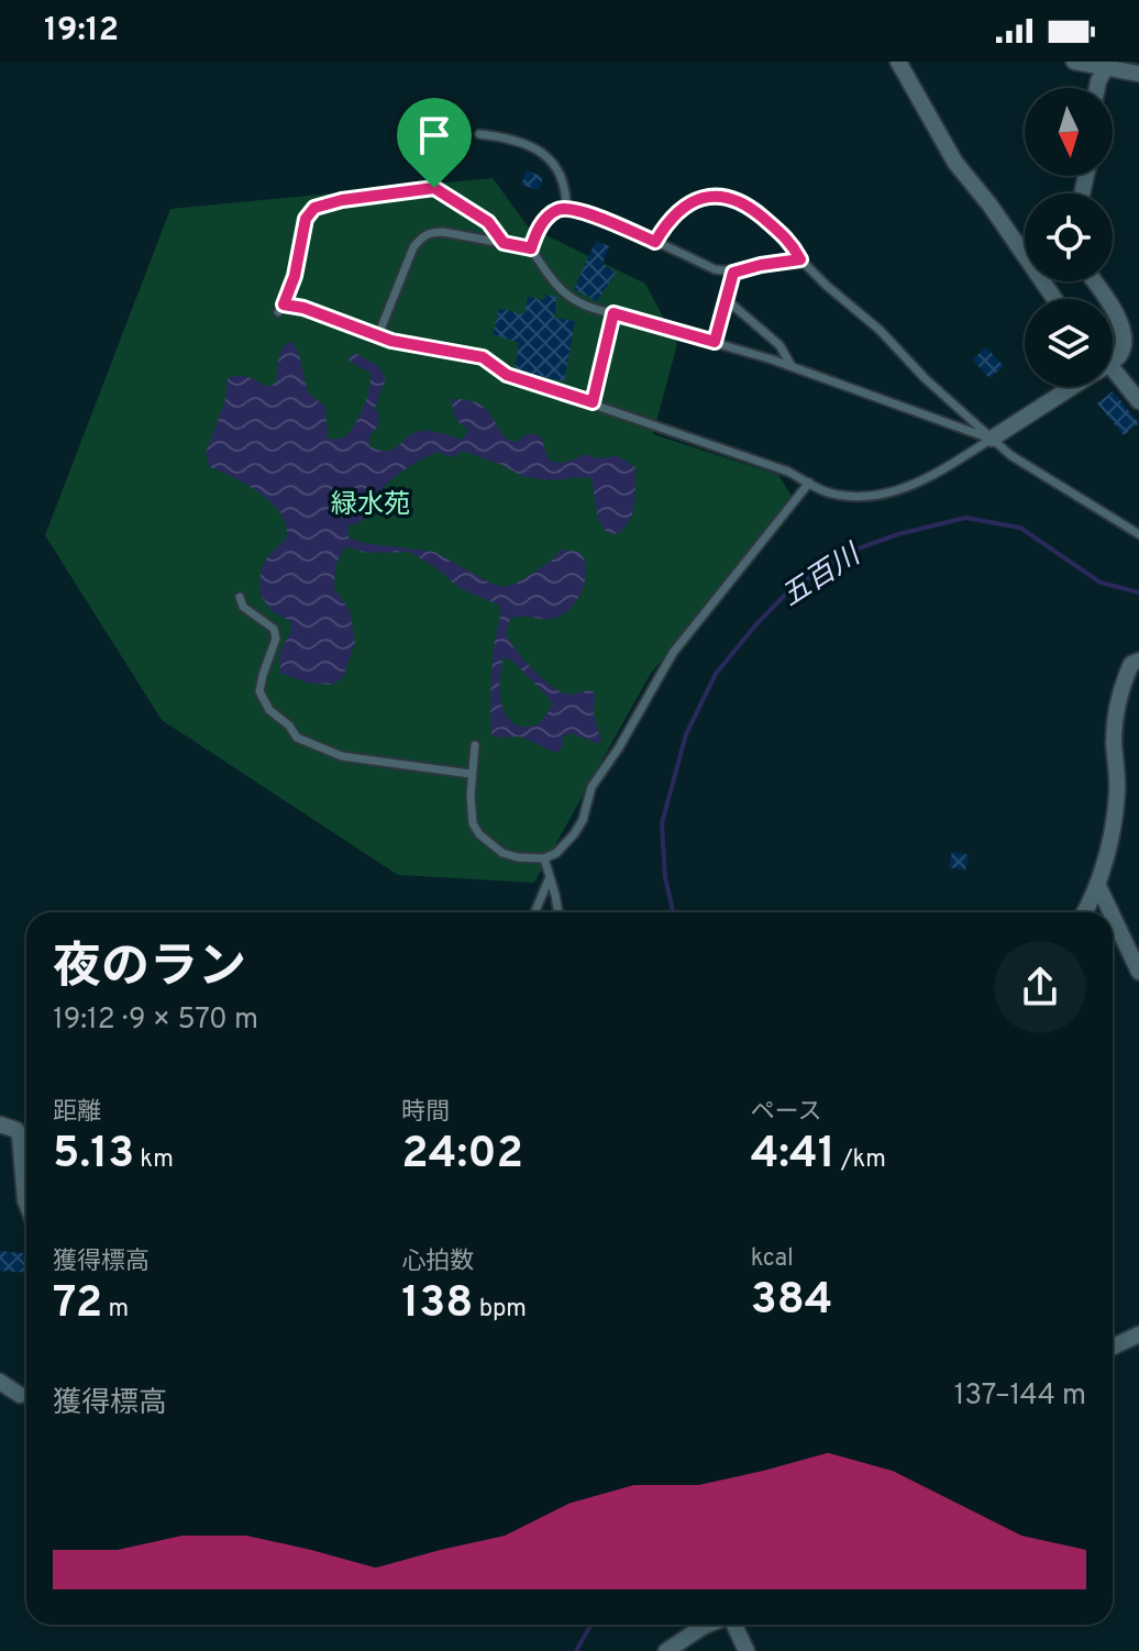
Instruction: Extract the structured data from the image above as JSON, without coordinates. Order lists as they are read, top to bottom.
{
  "water": ["五百川"],
  "parks": ["緑水苑"],
  "north": "bottom",
  "page": {
    "status": "19:12",
    "heading": ["夜のラン", "19:12 · 9 × 570 m"],
    "stats": [
      ["距離", "5.13 km"],
      ["時間", "24:02"],
      ["ペース", "4:41 /km"],
      ["獲得標高", "72 m"],
      ["心拍数", "138 bpm"],
      ["kcal", "384"]
    ],
    "chart": ["獲得標高", "137–144 m"]
  }
}
